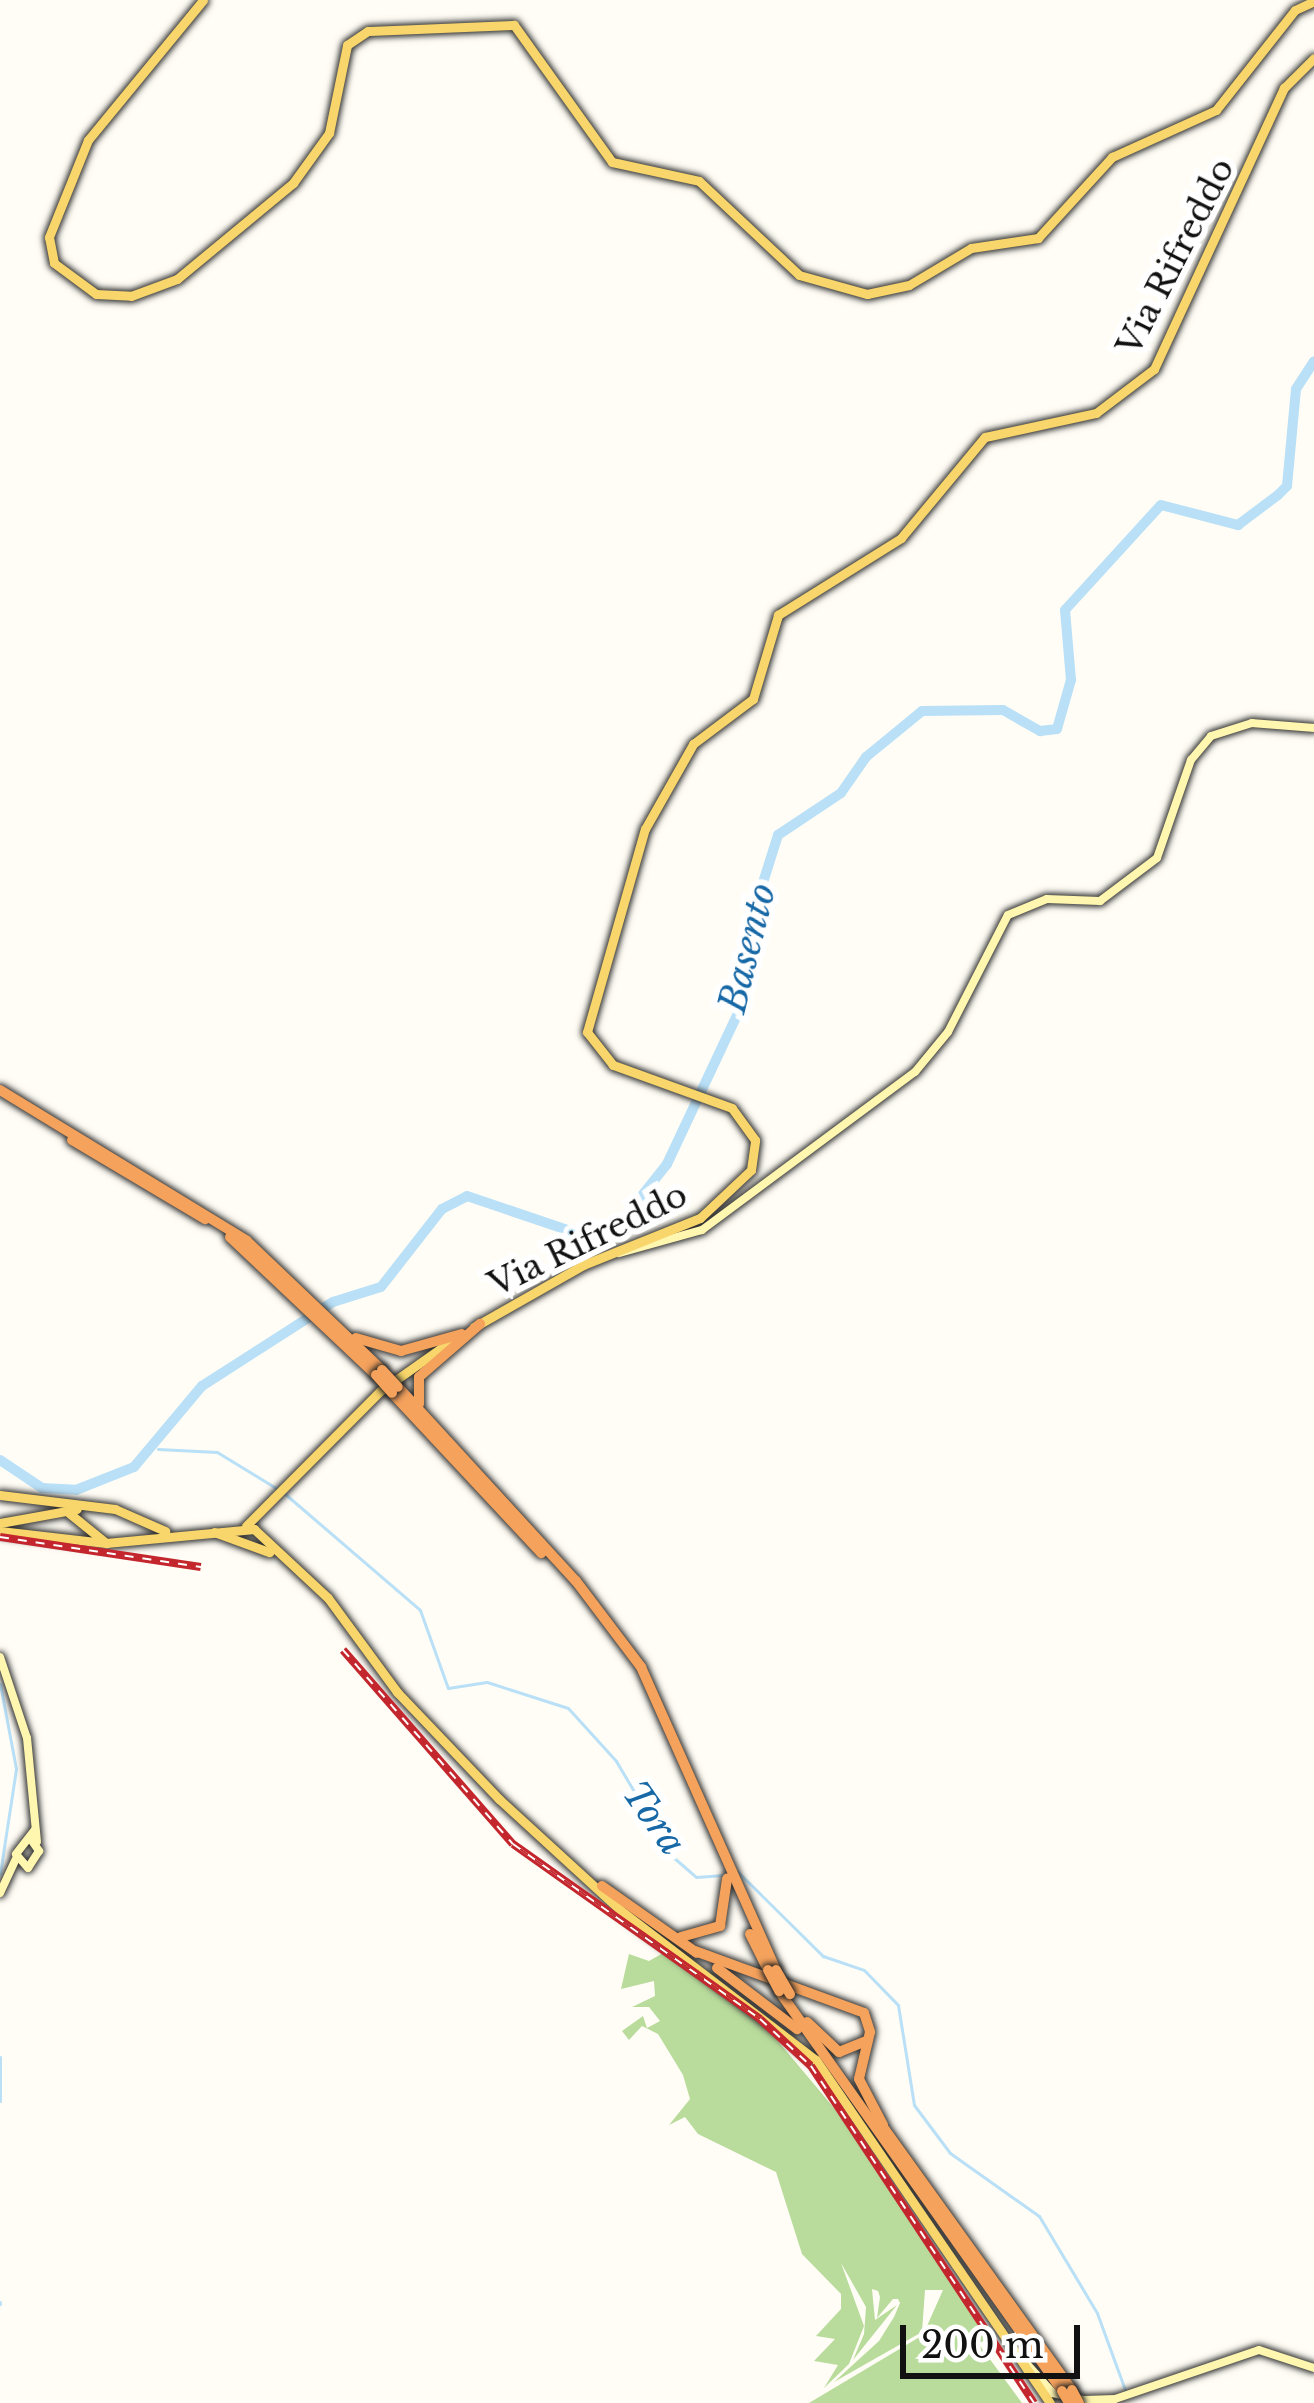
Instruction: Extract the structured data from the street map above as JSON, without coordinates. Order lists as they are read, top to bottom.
{
  "streets": {
    "main road": ["Via Rifreddo"]
  },
  "water": ["Basento", "Tora"],
  "scale_bar": "200 m"
}
